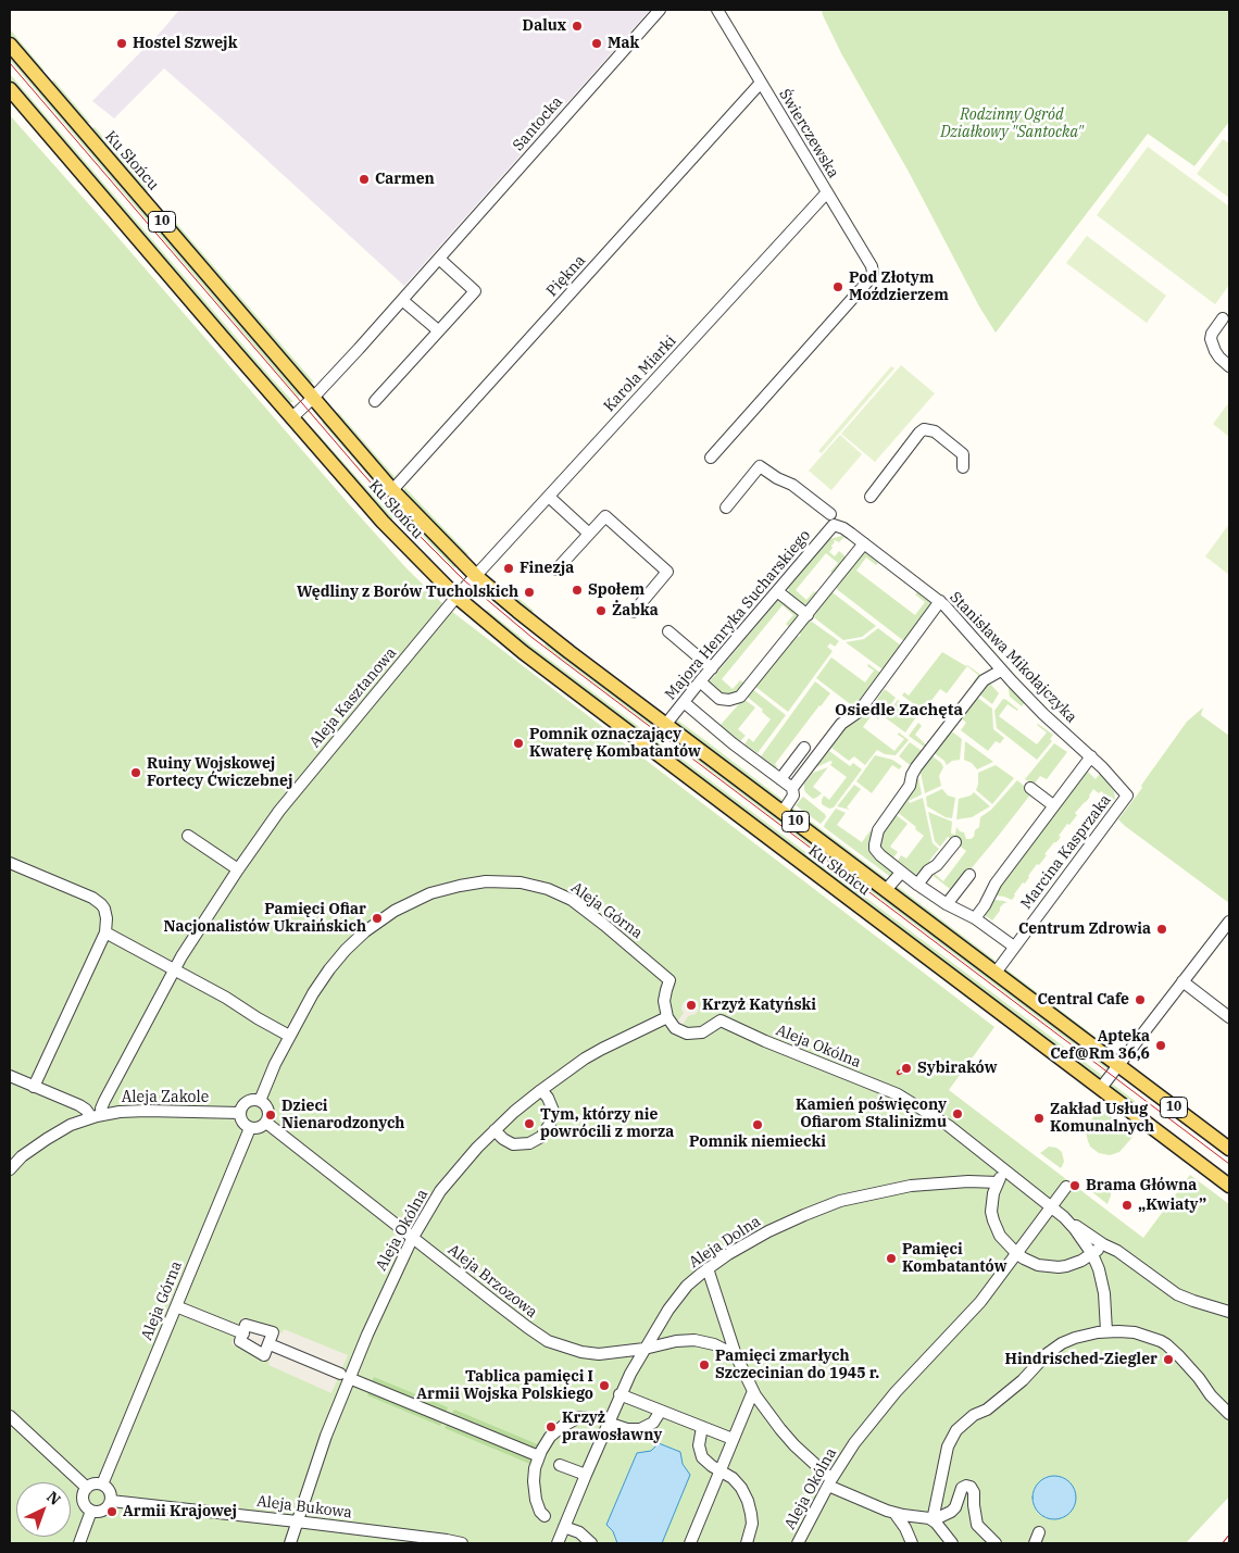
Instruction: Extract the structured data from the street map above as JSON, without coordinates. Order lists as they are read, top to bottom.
{
  "streets": {
    "main road": ["Ku Słońcu", "10"],
    "street": [
      "Santocka",
      "Świerczewska",
      "Piękna",
      "Karola Miarki",
      "Majora Henryka Sucharskiego",
      "Stanisława Mikołajczyka",
      "Aleja Kasztanowa",
      "Marcina Kasprzaka",
      "Aleja Górna",
      "Aleja Okólna",
      "Aleja Zakole",
      "Aleja Dolna",
      "Aleja Brzozowa",
      "Aleja Bukowa"
    ]
  },
  "crossings": [
    ["Santocka", "Ku Słońcu"],
    ["Świerczewska", "Piękna"],
    ["Świerczewska", "Karola Miarki"],
    ["Ku Słońcu", "Piękna"],
    ["Ku Słońcu", "Karola Miarki"],
    ["Ku Słońcu", "Majora Henryka Sucharskiego"],
    ["Ku Słońcu", "Aleja Kasztanowa"],
    ["Ku Słońcu", "Marcina Kasprzaka"],
    ["Majora Henryka Sucharskiego", "Stanisława Mikołajczyka"],
    ["Stanisława Mikołajczyka", "Marcina Kasprzaka"],
    ["Aleja Kasztanowa", "Aleja Zakole"],
    ["Aleja Górna", "Aleja Okólna"],
    ["Aleja Górna", "Aleja Zakole"],
    ["Aleja Górna", "Aleja Brzozowa"],
    ["Aleja Górna", "Aleja Bukowa"],
    ["Aleja Okólna", "Aleja Brzozowa"],
    ["Aleja Okólna", "Aleja Bukowa"],
    ["Aleja Zakole", "Aleja Brzozowa"],
    ["Aleja Dolna", "Aleja Brzozowa"]
  ],
  "districts": ["Osiedle Zachęta"],
  "parks": ["Rodzinny Ogród Działkowy \"Santocka\""],
  "places": [
    "Dalux",
    "Hostel Szwejk",
    "Mak",
    "Carmen",
    "Pod Złotym Moździerzem",
    "Finezja",
    "Społem",
    "Wędliny z Borów Tucholskich",
    "Żabka",
    "Pomnik oznaczający Kwaterę Kombatantów",
    "Ruiny Wojskowej Fortecy Ćwiczebnej",
    "Pamięci Ofiar Nacjonalistów Ukraińskich",
    "Centrum Zdrowia",
    "Central Cafe",
    "Krzyż Katyński",
    "Apteka Cef@Rm 36,6",
    "Sybiraków",
    "Kamień poświęcony Ofiarom Stalinizmu",
    "Dzieci Nienarodzonych",
    "Zakład Usług Komunalnych",
    "Tym, którzy nie powrócili z morza",
    "Pomnik niemiecki",
    "Brama Główna",
    "„Kwiaty”",
    "Pamięci Kombatantów",
    "Hindrisched-Ziegler",
    "Pamięci zmarłych Szczecinian do 1945 r.",
    "Tablica pamięci I Armii Wojska Polskiego",
    "Krzyż prawosławny",
    "Armii Krajowej"
  ],
  "north": "top right"
}
